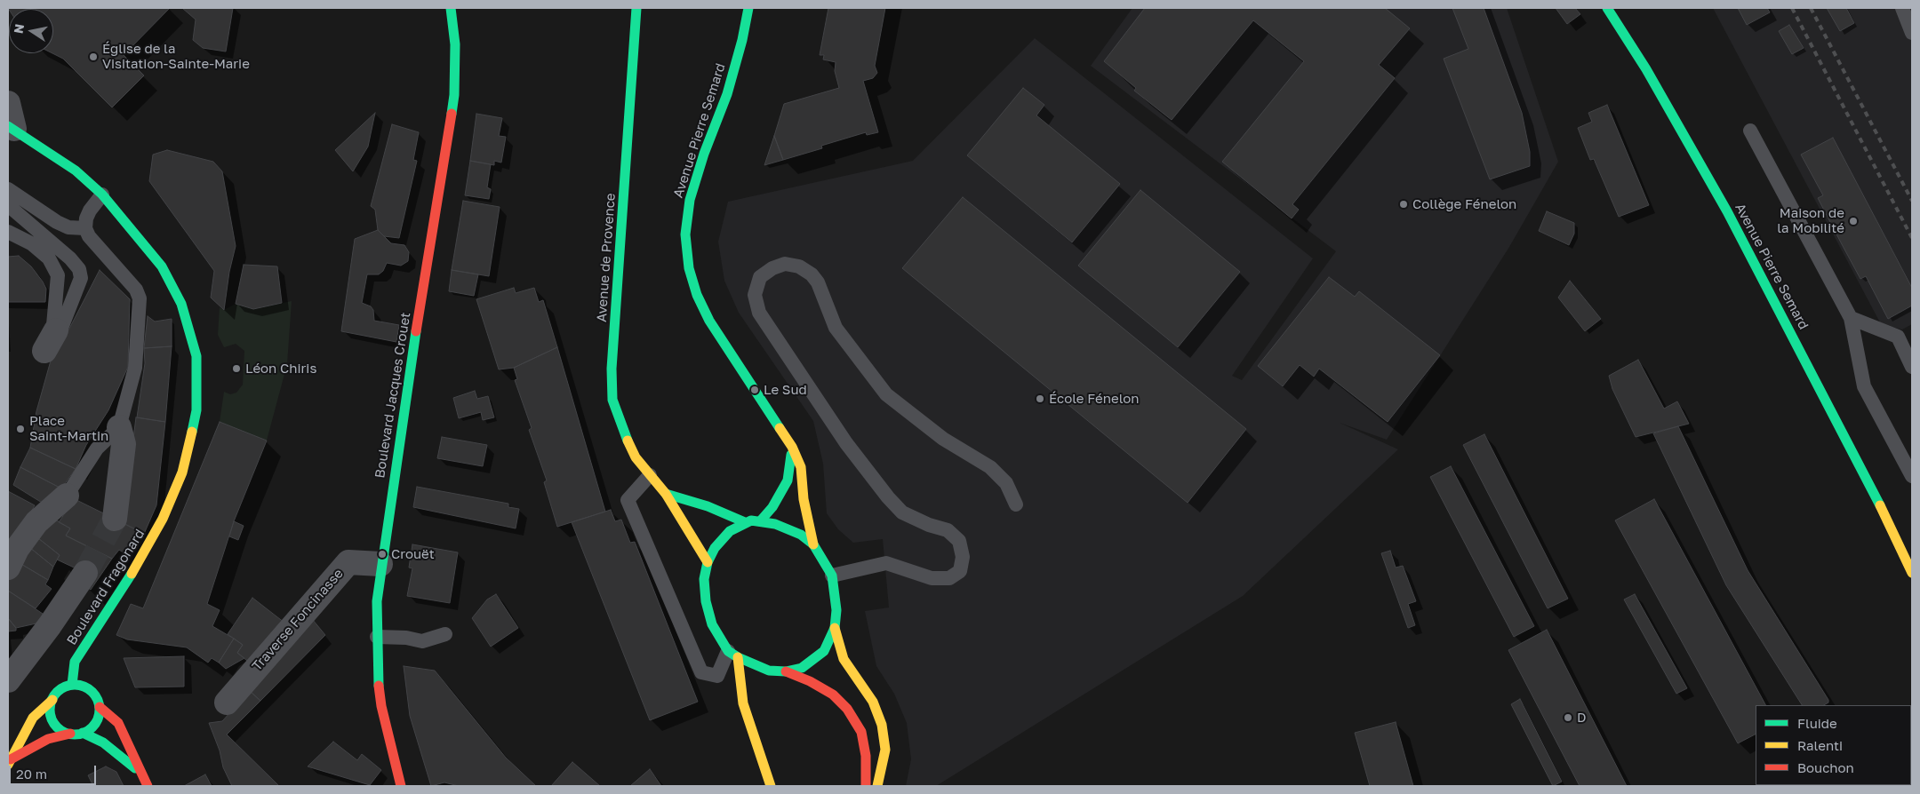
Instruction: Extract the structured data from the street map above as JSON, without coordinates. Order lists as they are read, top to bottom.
{
  "streets": {
    "main road": [
      "Avenue Pierre Semard",
      "Avenue de Provence",
      "Boulevard Jacques Crouet",
      "Boulevard Fragonard"
    ],
    "street": ["Traverse Foncinasse"]
  },
  "crossings": [
    ["Avenue Pierre Semard", "Avenue de Provence"],
    ["Boulevard Jacques Crouet", "Traverse Foncinasse"]
  ],
  "places": [
    "Église de la Visitation-Sainte-Marie",
    "Collège Fénelon",
    "Maison de la Mobilité",
    "Léon Chiris",
    "Le Sud",
    "École Fénelon",
    "Place Saint-Martin",
    "Crouët",
    "D"
  ],
  "legend": ["Fluide", "Ralenti", "Bouchon"],
  "scale_bar": "20 m",
  "north": "left"
}
